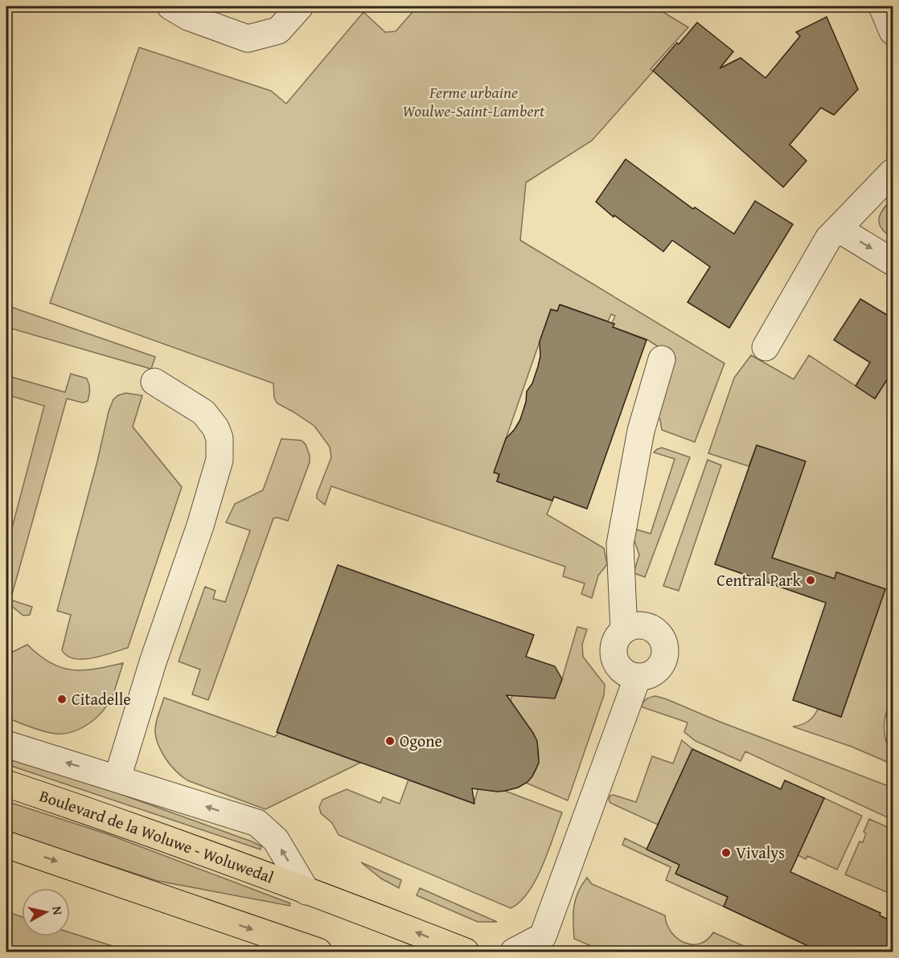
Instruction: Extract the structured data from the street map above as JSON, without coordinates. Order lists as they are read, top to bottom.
{
  "streets": {
    "highway": ["Boulevard de la Woluwe - Woluwedal"]
  },
  "one_way": ["Boulevard de la Woluwe - Woluwedal"],
  "parks": ["Ferme urbaine Woulwe-Saint-Lambert"],
  "places": [
    "Central Park",
    "Citadelle",
    "Ogone",
    "Vivalys"
  ],
  "north": "right"
}
